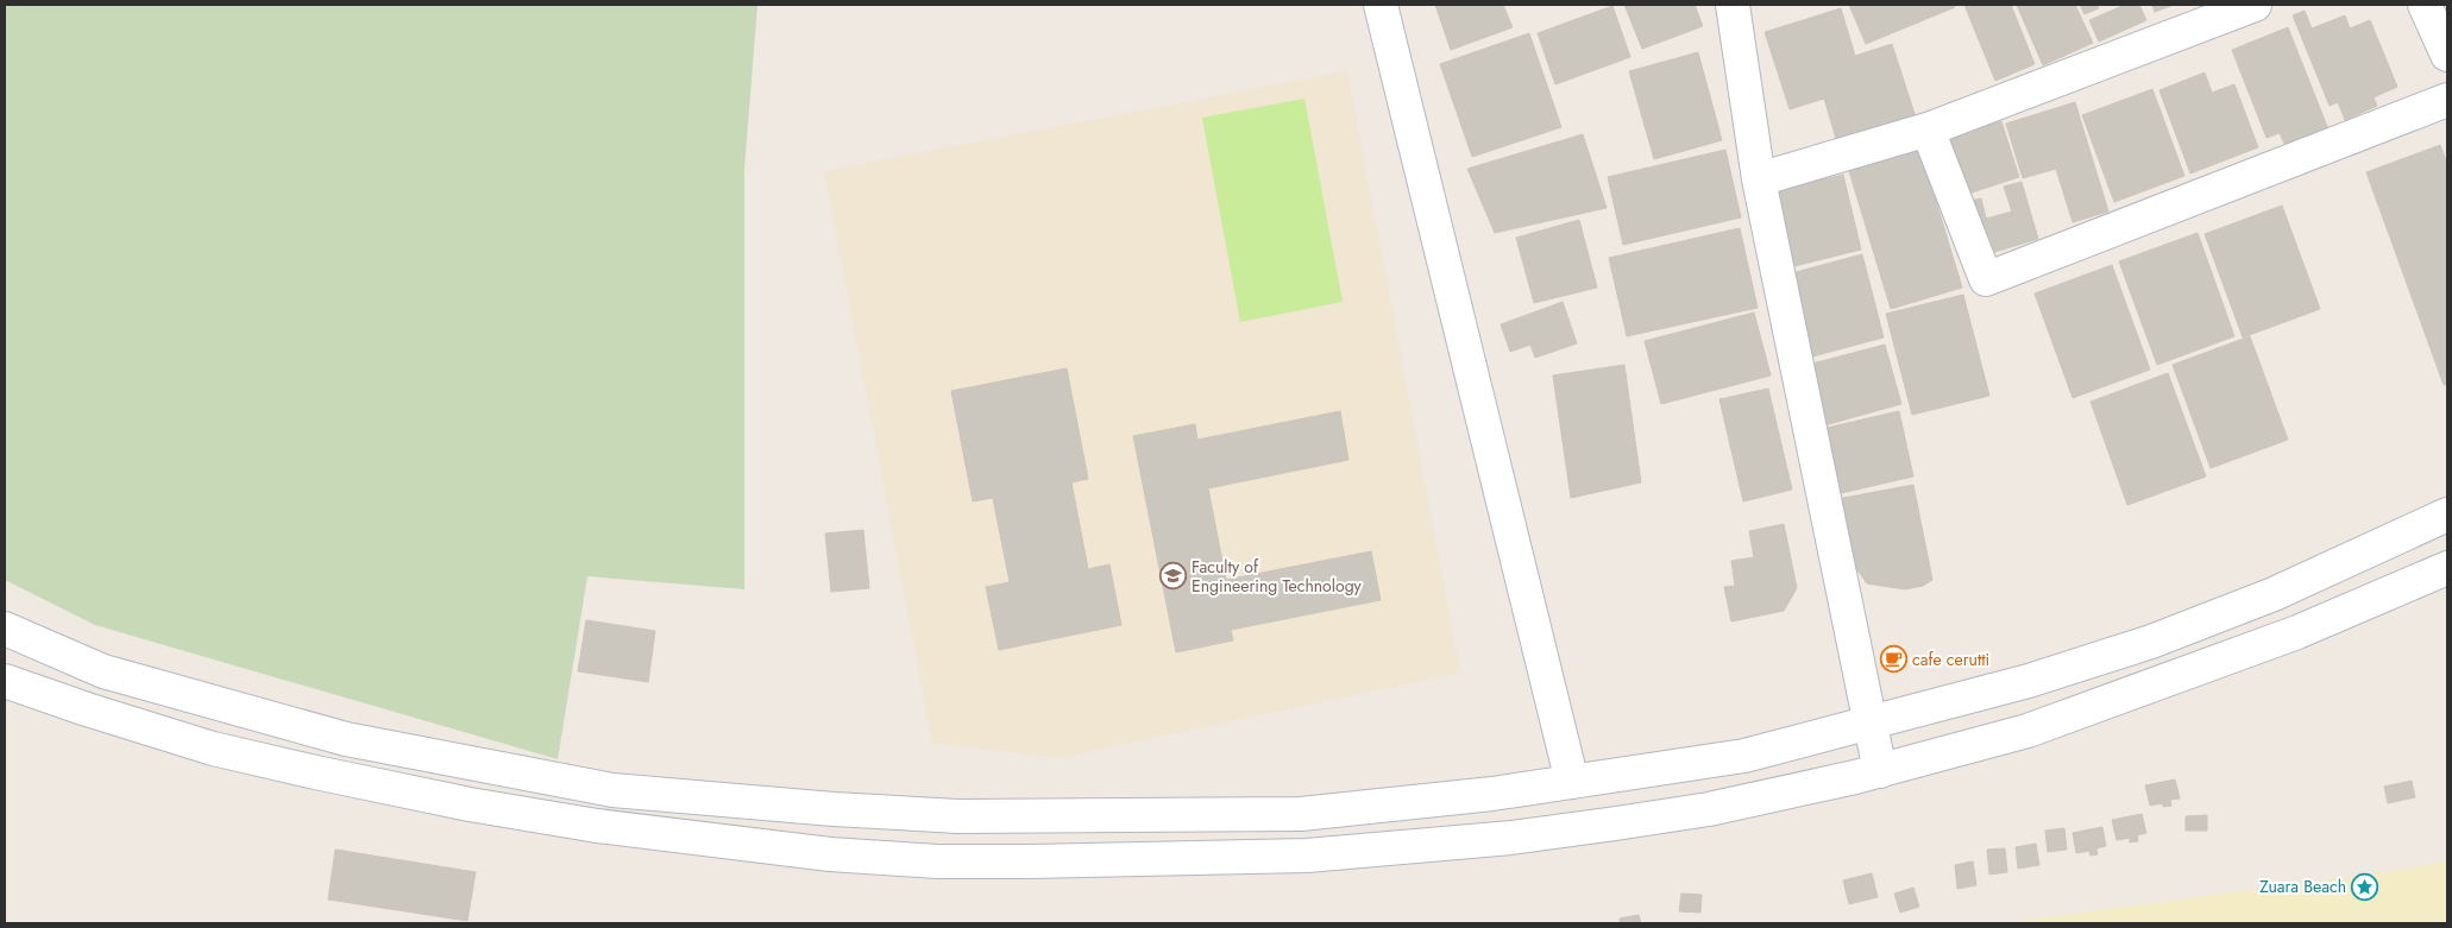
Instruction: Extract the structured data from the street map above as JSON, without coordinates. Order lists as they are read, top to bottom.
{
  "places": {
    "school or university": ["Faculty of Engineering Technology"],
    "cafe": ["cafe cerutti"],
    "place": ["Zuara Beach"]
  }
}
